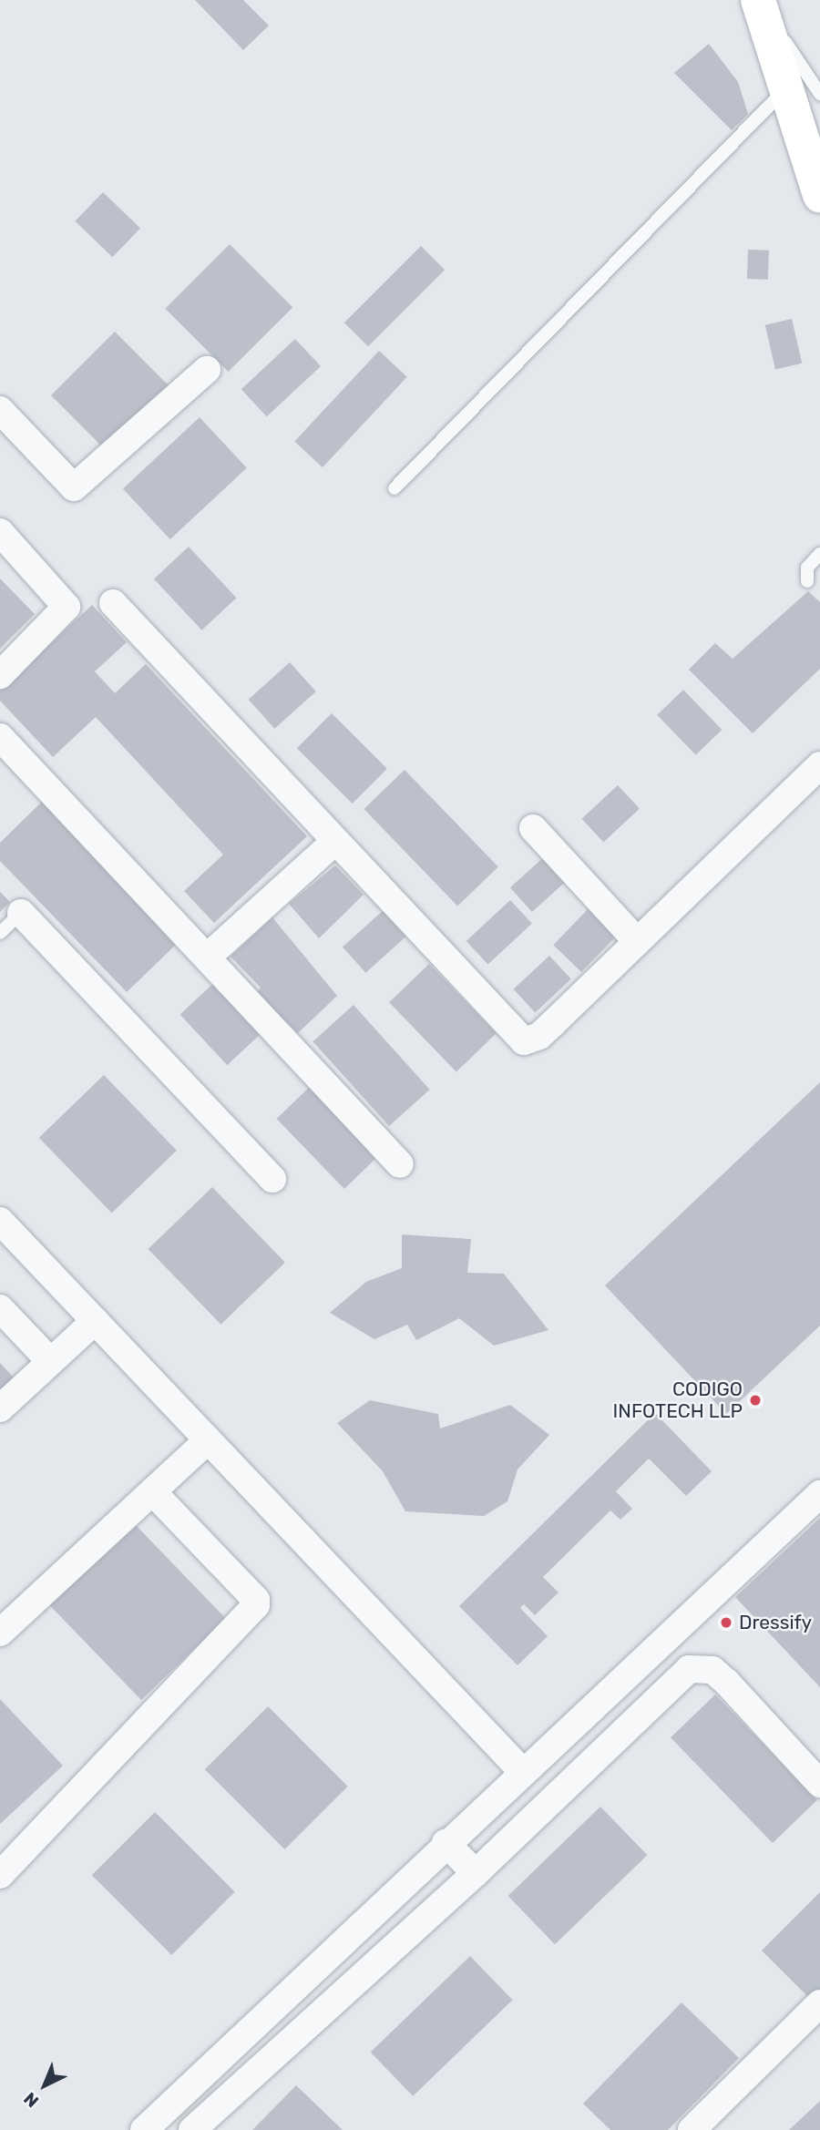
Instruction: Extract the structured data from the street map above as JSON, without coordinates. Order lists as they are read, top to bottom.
{
  "places": ["CODIGO INFOTECH LLP", "Dressify"],
  "north": "bottom left"
}
